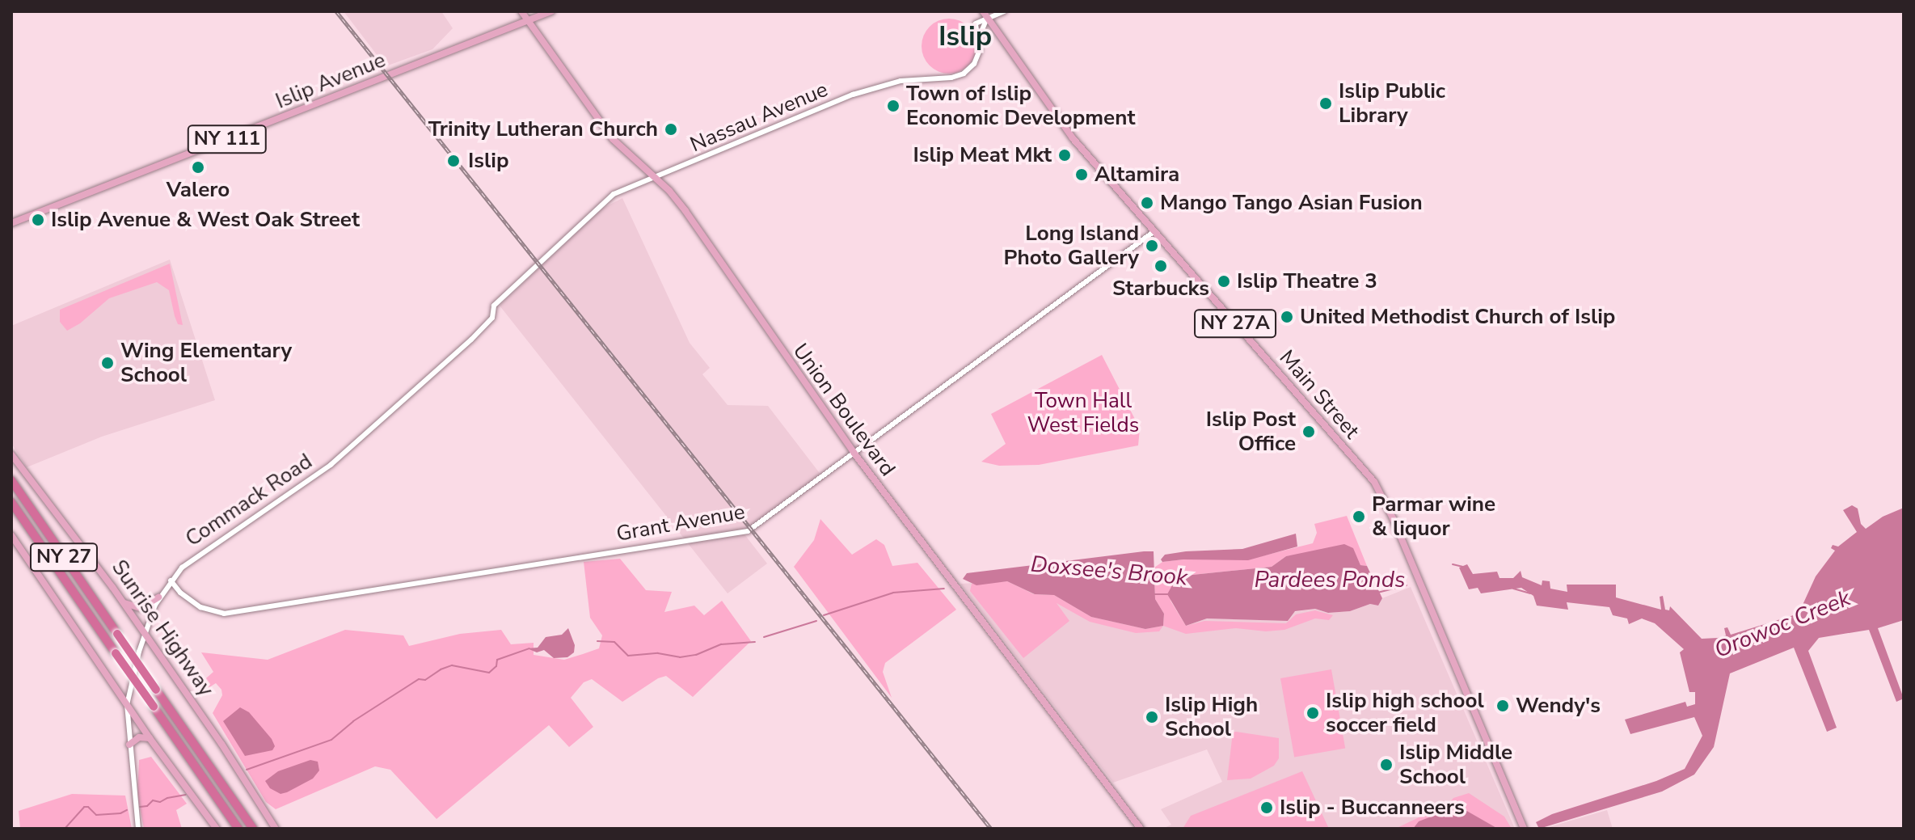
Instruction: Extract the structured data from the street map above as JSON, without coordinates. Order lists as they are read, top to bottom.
{
  "streets": {
    "highway": ["NY 27", "Sunrise Highway"],
    "main road": [
      "Islip Avenue",
      "NY 111",
      "NY 27A",
      "Main Street",
      "Union Boulevard"
    ],
    "street": ["Nassau Avenue", "Commack Road", "Grant Avenue"]
  },
  "crossings": [
    ["Islip Avenue", "Union Boulevard"],
    ["Nassau Avenue", "Main Street"],
    ["Nassau Avenue", "Union Boulevard"],
    ["Nassau Avenue", "Commack Road"],
    ["Main Street", "Grant Avenue"],
    ["Union Boulevard", "Grant Avenue"],
    ["Commack Road", "Grant Avenue"],
    ["Commack Road", "Sunrise Highway"]
  ],
  "districts": ["Islip"],
  "water": ["Doxsee's Brook", "Pardees Ponds", "Orowoc Creek"],
  "parks": ["Town Hall West Fields"],
  "places": [
    "Islip Public Library",
    "Town of Islip Economic Development",
    "Trinity Lutheran Church",
    "Islip Meat Mkt",
    "Islip",
    "Valero",
    "Altamira",
    "Mango Tango Asian Fusion",
    "Islip Avenue & West Oak Street",
    "Long Island Photo Gallery",
    "Starbucks",
    "Islip Theatre 3",
    "United Methodist Church of Islip",
    "Wing Elementary School",
    "Islip Post Office",
    "Parmar wine & liquor",
    "Wendy's",
    "Islip high school soccer field",
    "Islip High School",
    "Islip Middle School",
    "Islip - Buccanneers"
  ]
}
